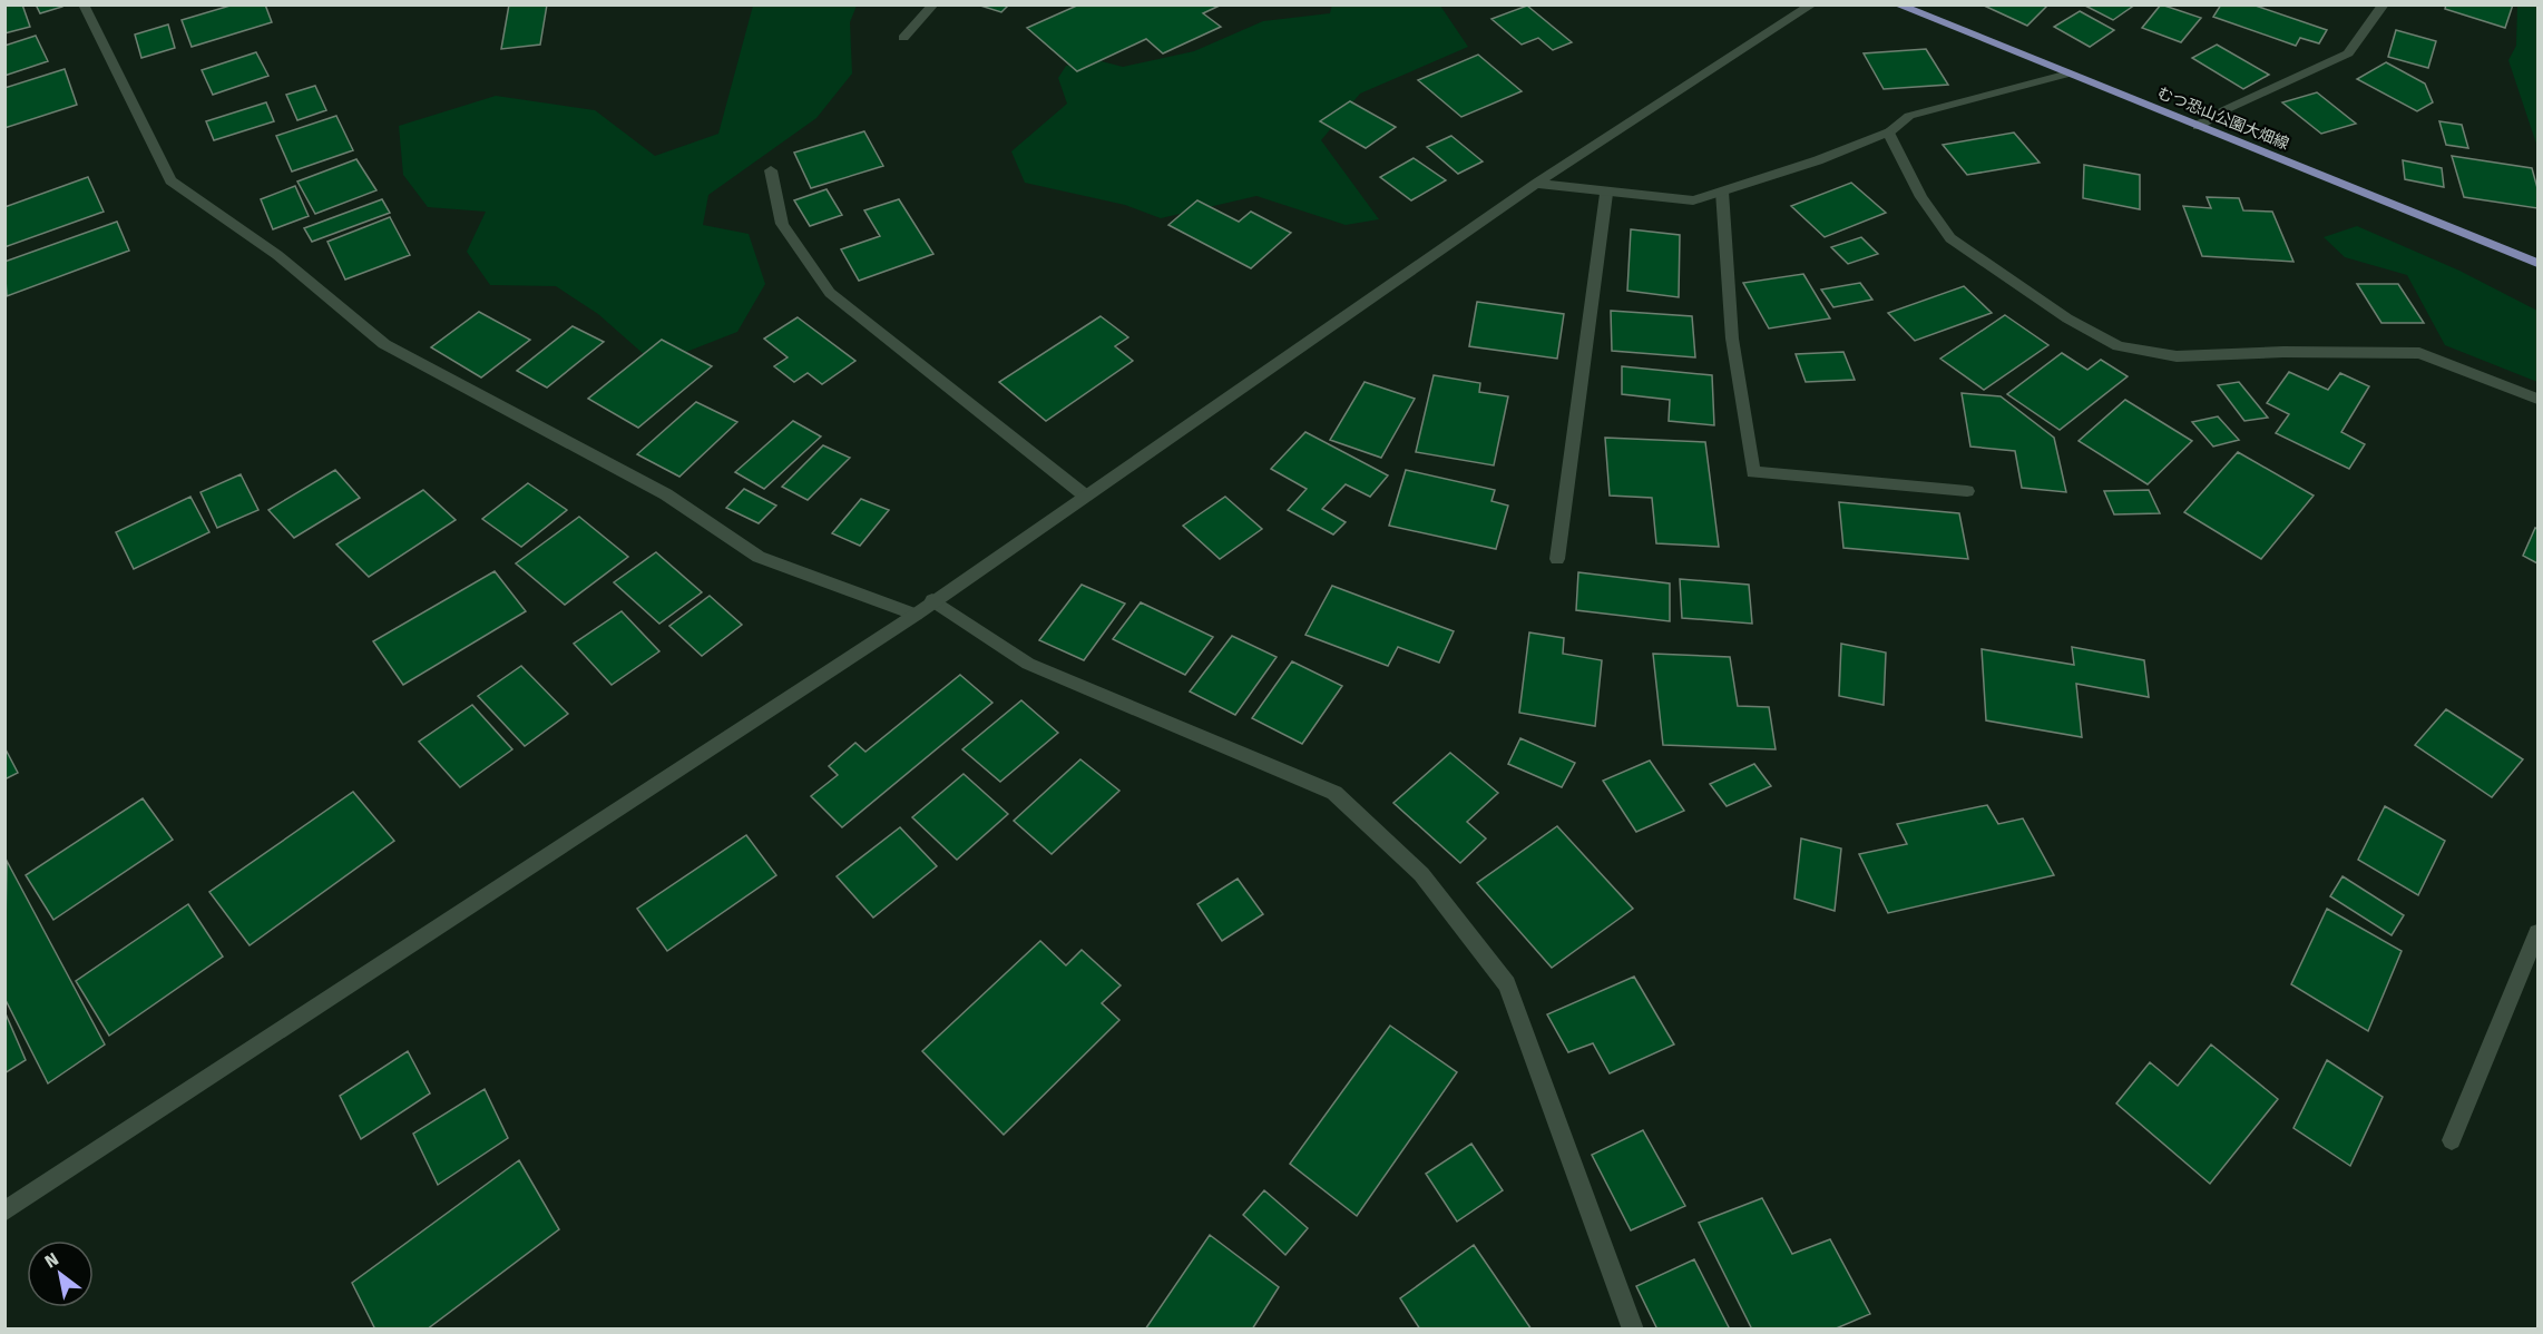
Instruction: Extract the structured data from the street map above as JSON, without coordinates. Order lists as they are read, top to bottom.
{
  "streets": {
    "main road": ["むつ恐山公園大畑線"]
  },
  "north": "top left"
}
